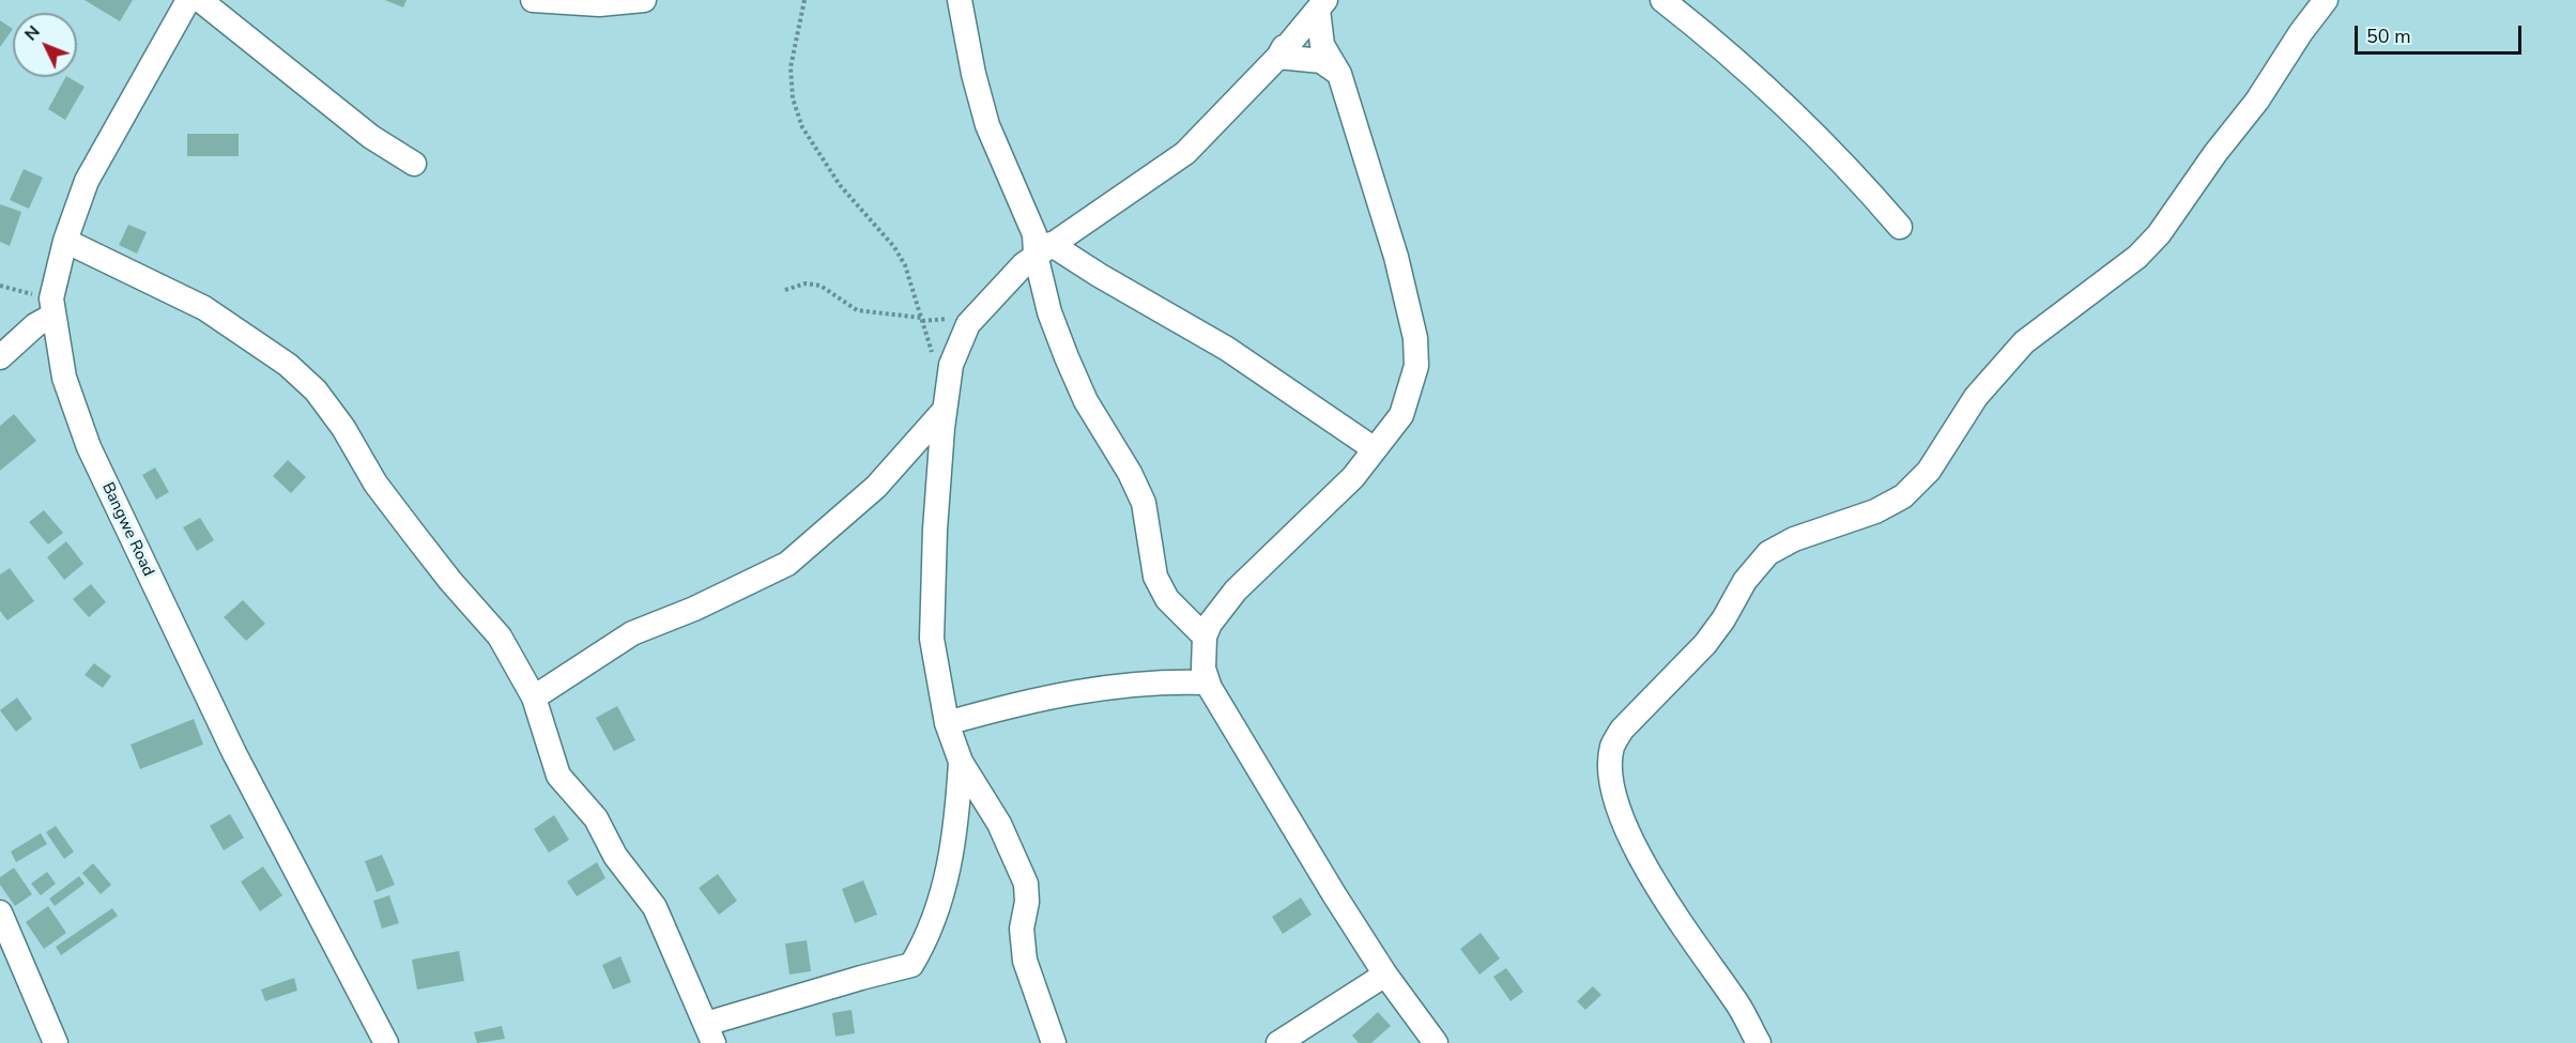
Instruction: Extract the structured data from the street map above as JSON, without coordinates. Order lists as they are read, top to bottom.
{
  "streets": {
    "street": ["Bangwe Road"]
  },
  "scale_bar": "50 m",
  "north": "top left"
}
